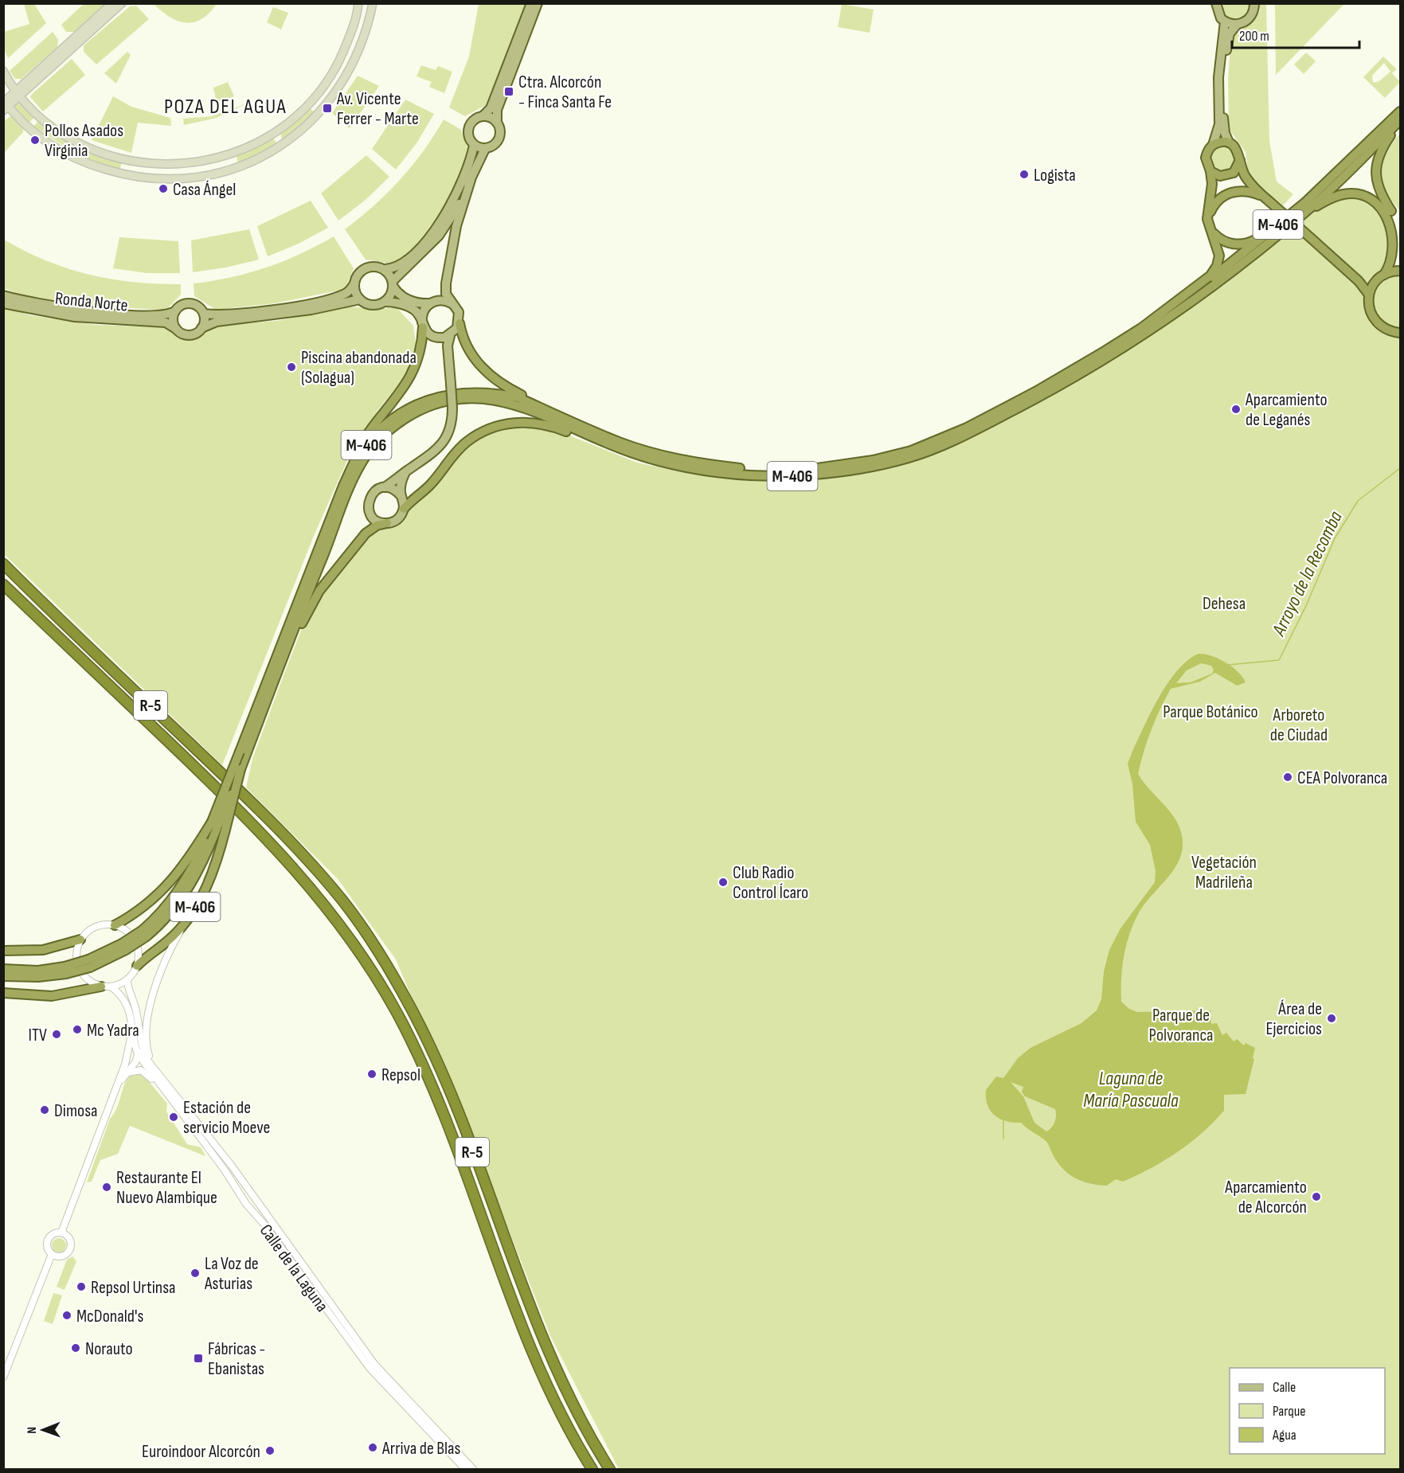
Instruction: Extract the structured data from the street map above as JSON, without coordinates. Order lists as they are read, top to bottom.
{
  "streets": {
    "highway": ["M-406", "R-5"],
    "main road": ["Ronda Norte"],
    "street": ["Calle de la Laguna"]
  },
  "districts": ["POZA DEL AGUA"],
  "water": ["Arroyo de la Recomba", "Laguna de María Pascuala"],
  "parks": [
    "Dehesa",
    "Parque Botánico",
    "Arboreto de Ciudad",
    "Vegetación Madrileña",
    "Parque de Polvoranca"
  ],
  "places": {
    "transit": ["Ctra. Alcorcón - Finca Santa Fe", "Av. Vicente Ferrer - Marte", "Fábricas - Ebanistas"],
    "other": [
      "Pollos Asados Virginia",
      "Logista",
      "Casa Ángel",
      "Piscina abandonada (Solagua)",
      "Aparcamiento de Leganés",
      "CEA Polvoranca",
      "Club Radio Control Ícaro",
      "Área de Ejercicios",
      "Mc Yadra",
      "ITV",
      "Repsol",
      "Dimosa",
      "Estación de servicio Moeve",
      "Restaurante El Nuevo Alambique",
      "Aparcamiento de Alcorcón",
      "La Voz de Asturias",
      "Repsol Urtinsa",
      "McDonald's",
      "Norauto",
      "Arriva de Blas",
      "Euroindoor Alcorcón"
    ]
  },
  "legend": ["Calle", "Parque", "Agua"],
  "scale_bar": "200 m",
  "north": "left"
}
